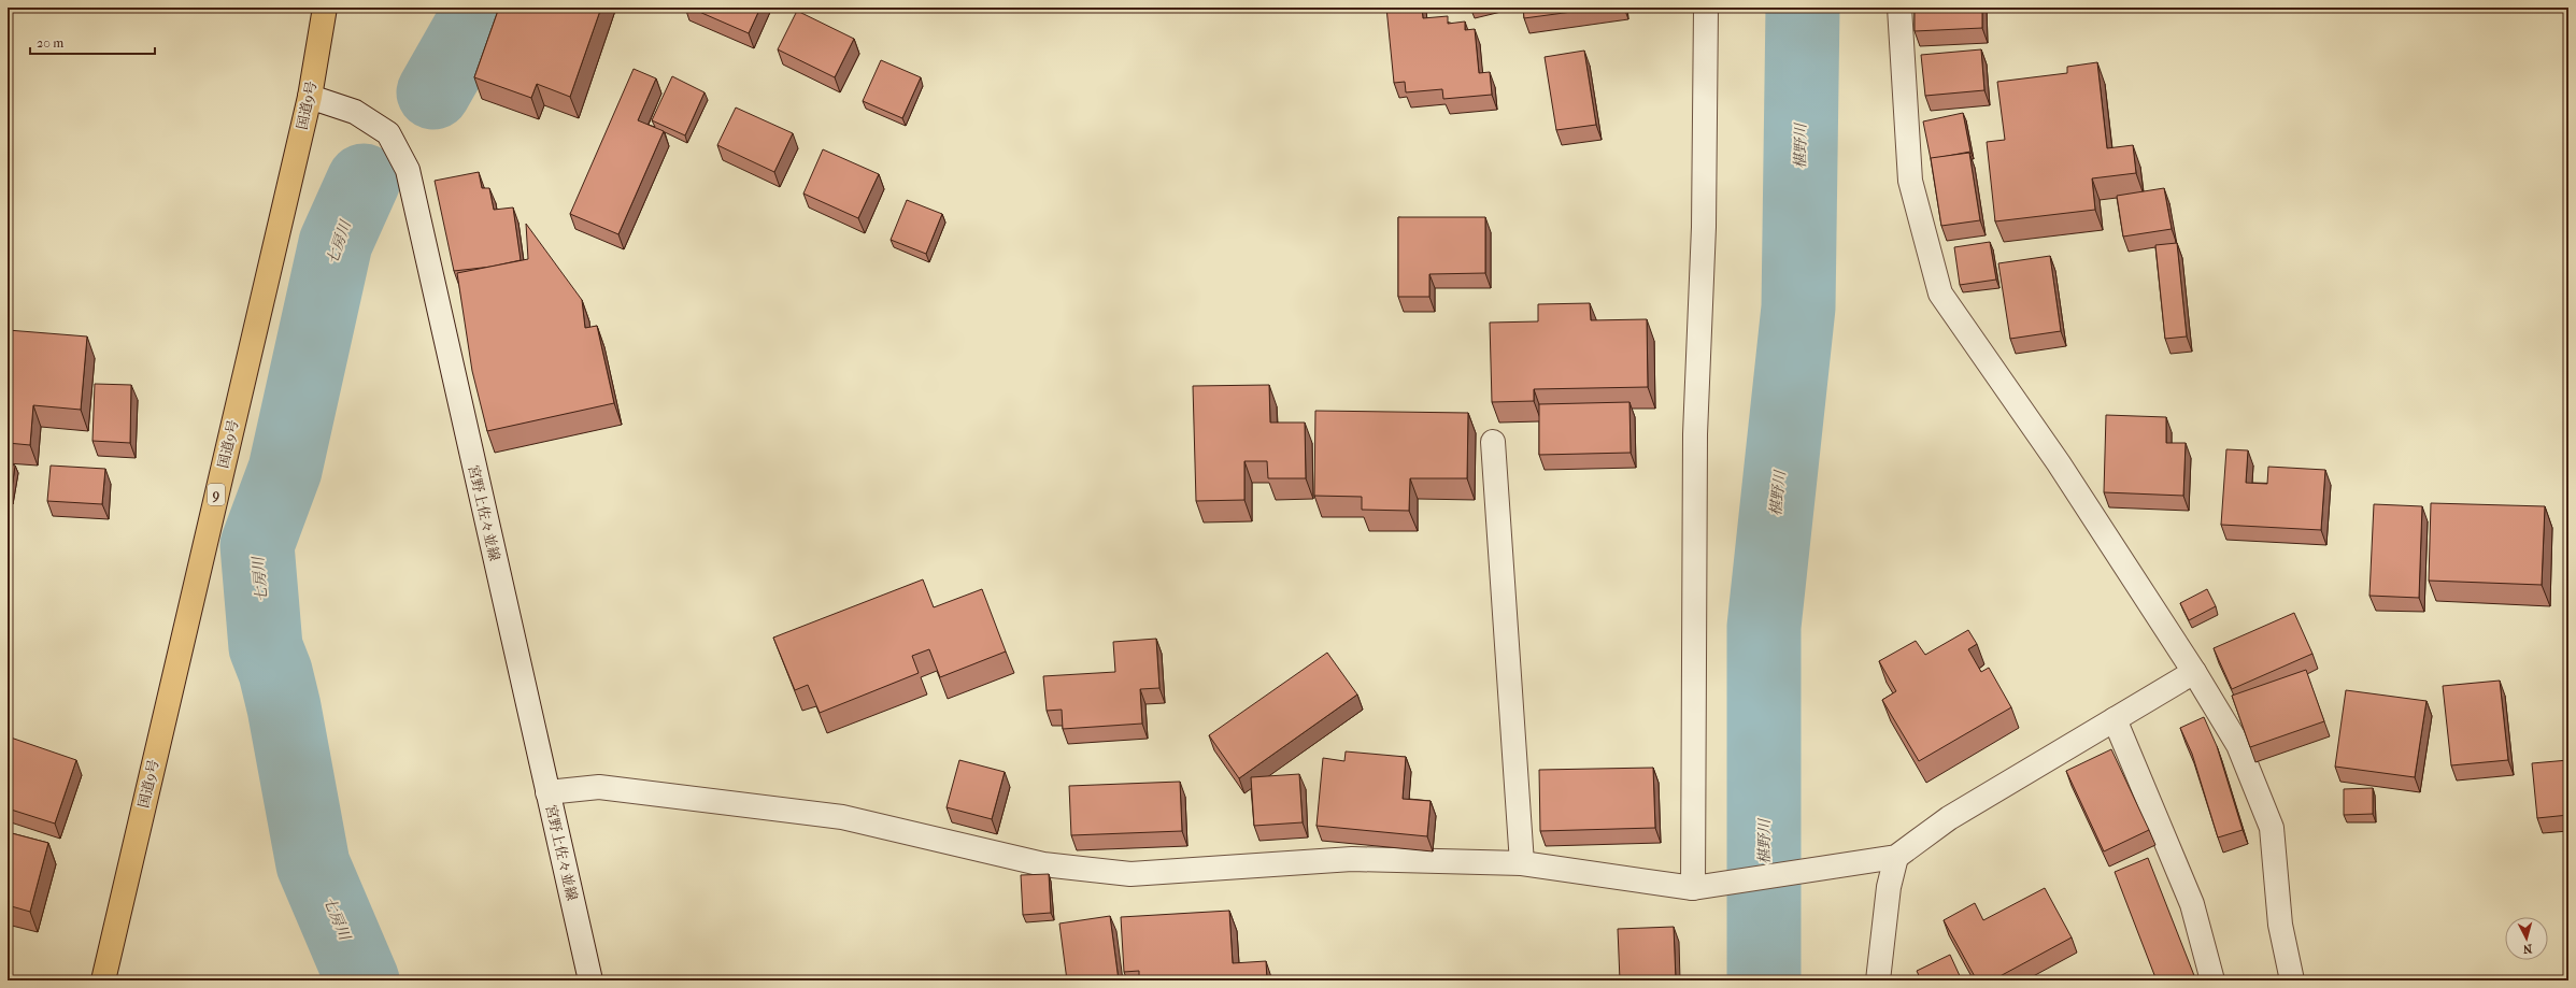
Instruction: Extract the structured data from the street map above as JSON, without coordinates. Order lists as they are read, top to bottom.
{
  "streets": {
    "highway": ["国道9号", "9"],
    "street": ["宮野上佐々並線"]
  },
  "crossings": [
    ["国道9号", "宮野上佐々並線"]
  ],
  "water": ["椹野川", "七房川"],
  "scale_bar": "20 m",
  "north": "bottom"
}
